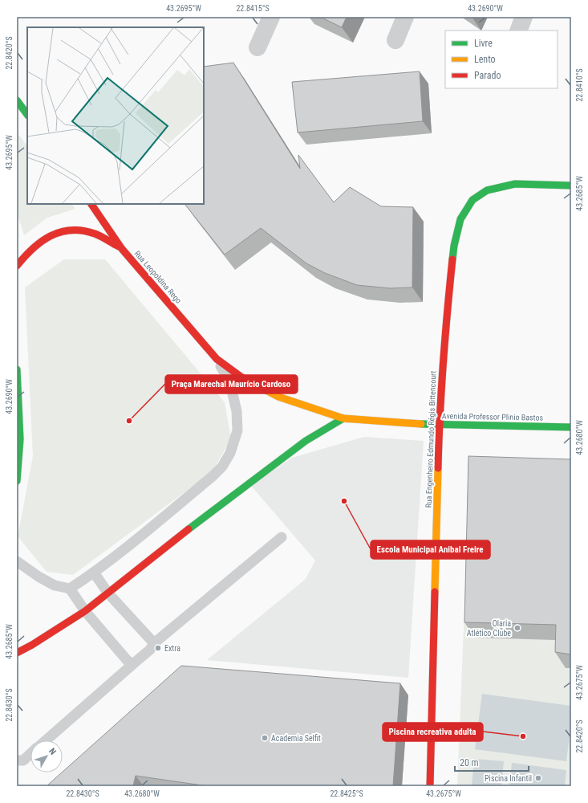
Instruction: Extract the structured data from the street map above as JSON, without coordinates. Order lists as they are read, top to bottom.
{
  "streets": {
    "street": ["Rua Leopoldina Rego", "Avenida Professor Plinio Bastos", "Rua Engenheiro Edmundo Régis Bittencourt"]
  },
  "crossings": [
    ["Rua Leopoldina Rego", "Avenida Professor Plinio Bastos"],
    ["Avenida Professor Plinio Bastos", "Rua Engenheiro Edmundo Régis Bittencourt"]
  ],
  "places": [
    "Praça Marechal Maurício Cardoso",
    "Escola Municipal Anibal Freire",
    "Olaria Atlético Clube",
    "Extra",
    "Piscina recreativa adulta",
    "Academia Selfit",
    "Piscina Infantil"
  ],
  "legend": ["Livre", "Lento", "Parado"],
  "scale_bar": "20 m",
  "north": "top right",
  "coordinates": [
    "43.2695°W",
    "22.8415°S",
    "43.2690°W",
    "22.8420°S",
    "22.8410°S",
    "43.2685°W",
    "43.2680°W",
    "43.2675°W",
    "22.8430°S",
    "22.8425°S"
  ]
}
